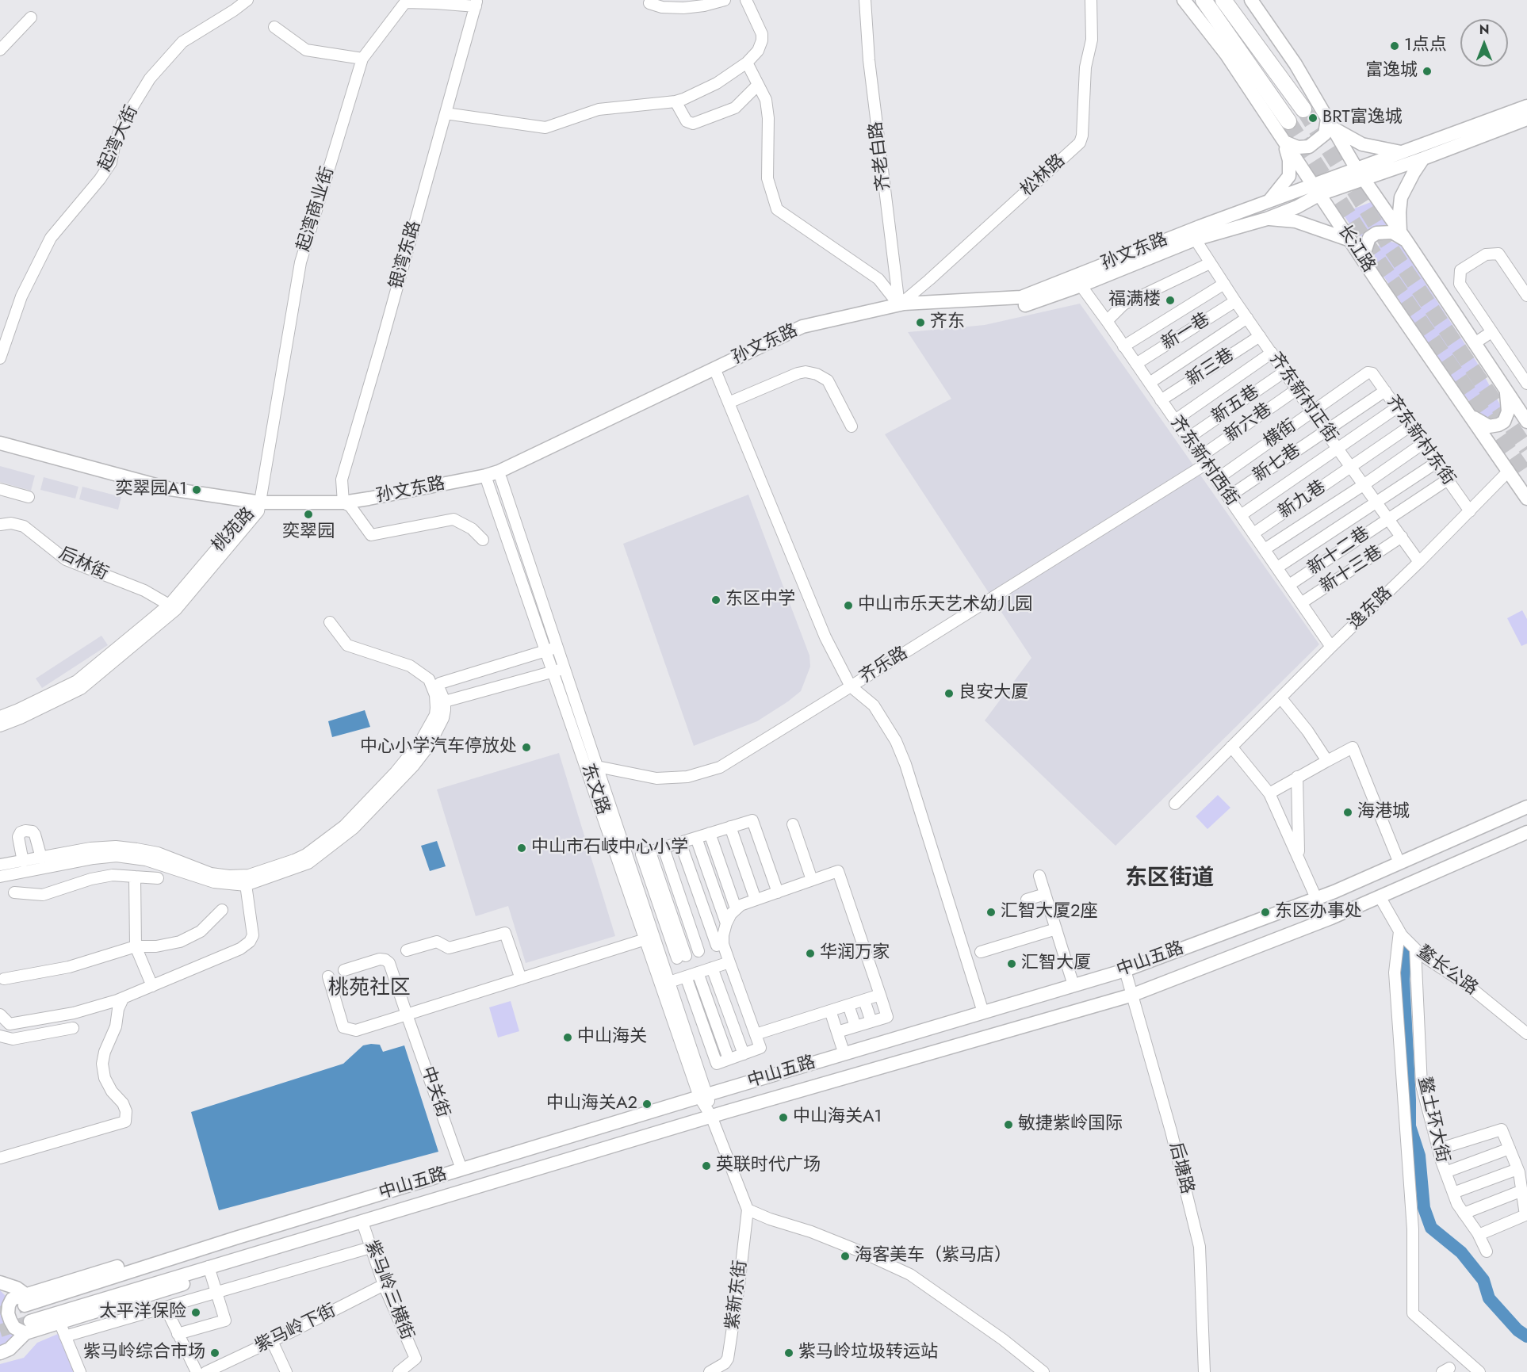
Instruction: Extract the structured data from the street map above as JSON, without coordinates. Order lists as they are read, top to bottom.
{
  "streets": {
    "main road": ["长江路", "孙文东路", "中山五路"],
    "street": [
      "起湾大街",
      "齐老白路",
      "松林路",
      "起湾商业街",
      "银湾东路",
      "新一巷",
      "新三巷",
      "齐东新村正街",
      "新五巷",
      "新六巷",
      "横街",
      "齐东新村东街",
      "齐东新村西街",
      "新七巷",
      "新九巷",
      "桃苑路",
      "新十二巷",
      "后林街",
      "新十三巷",
      "逸东路",
      "齐乐路",
      "东文路",
      "鳌长公路",
      "中关街",
      "鳌土环大街",
      "后塘路",
      "紫马岭三横街",
      "紫新东街",
      "紫马岭下街"
    ]
  },
  "crossings": [
    ["齐老白路", "松林路"],
    ["齐老白路", "孙文东路"],
    ["松林路", "孙文东路"],
    ["起湾商业街", "孙文东路"],
    ["起湾商业街", "银湾东路"],
    ["起湾商业街", "桃苑路"],
    ["长江路", "孙文东路"],
    ["长江路", "逸东路"],
    ["孙文东路", "银湾东路"],
    ["孙文东路", "齐东新村正街"],
    ["孙文东路", "齐东新村西街"],
    ["孙文东路", "桃苑路"],
    ["孙文东路", "齐乐路"],
    ["孙文东路", "东文路"],
    ["新一巷", "齐东新村正街"],
    ["新一巷", "齐东新村西街"],
    ["新三巷", "齐东新村正街"],
    ["新三巷", "齐东新村西街"],
    ["齐东新村正街", "新五巷"],
    ["齐东新村正街", "新六巷"],
    ["齐东新村正街", "横街"],
    ["齐东新村正街", "新七巷"],
    ["齐东新村正街", "新九巷"],
    ["齐东新村正街", "新十二巷"],
    ["齐东新村正街", "新十三巷"],
    ["齐东新村正街", "逸东路"],
    ["新五巷", "齐东新村西街"],
    ["新六巷", "齐东新村西街"],
    ["新六巷", "齐乐路"],
    ["横街", "齐东新村东街"],
    ["横街", "齐东新村西街"],
    ["齐东新村东街", "新七巷"],
    ["齐东新村东街", "新九巷"],
    ["齐东新村东街", "新十二巷"],
    ["齐东新村东街", "逸东路"],
    ["齐东新村西街", "新七巷"],
    ["齐东新村西街", "新九巷"],
    ["齐东新村西街", "新十二巷"],
    ["齐东新村西街", "新十三巷"],
    ["齐东新村西街", "逸东路"],
    ["齐东新村西街", "齐乐路"],
    ["桃苑路", "后林街"],
    ["东文路", "中山五路"],
    ["中山五路", "鳌长公路"],
    ["中山五路", "中关街"],
    ["中山五路", "后塘路"],
    ["中山五路", "紫马岭三横街"],
    ["鳌长公路", "鳌土环大街"],
    ["紫马岭三横街", "紫马岭下街"]
  ],
  "districts": ["东区街道", "桃苑社区"],
  "places": [
    "1点点",
    "富逸城",
    "BRT富逸城",
    "福满楼",
    "齐东",
    "奕翠园A1",
    "奕翠园",
    "东区中学",
    "中山市乐天艺术幼儿园",
    "良安大厦",
    "中心小学汽车停放处",
    "海港城",
    "中山市石岐中心小学",
    "汇智大厦2座",
    "东区办事处",
    "华润万家",
    "汇智大厦",
    "中山海关",
    "中山海关A2",
    "中山海关A1",
    "敏捷紫岭国际",
    "英联时代广场",
    "海客美车（紫马店）",
    "太平洋保险",
    "紫马岭综合市场",
    "紫马岭垃圾转运站"
  ],
  "north": "top"
}
